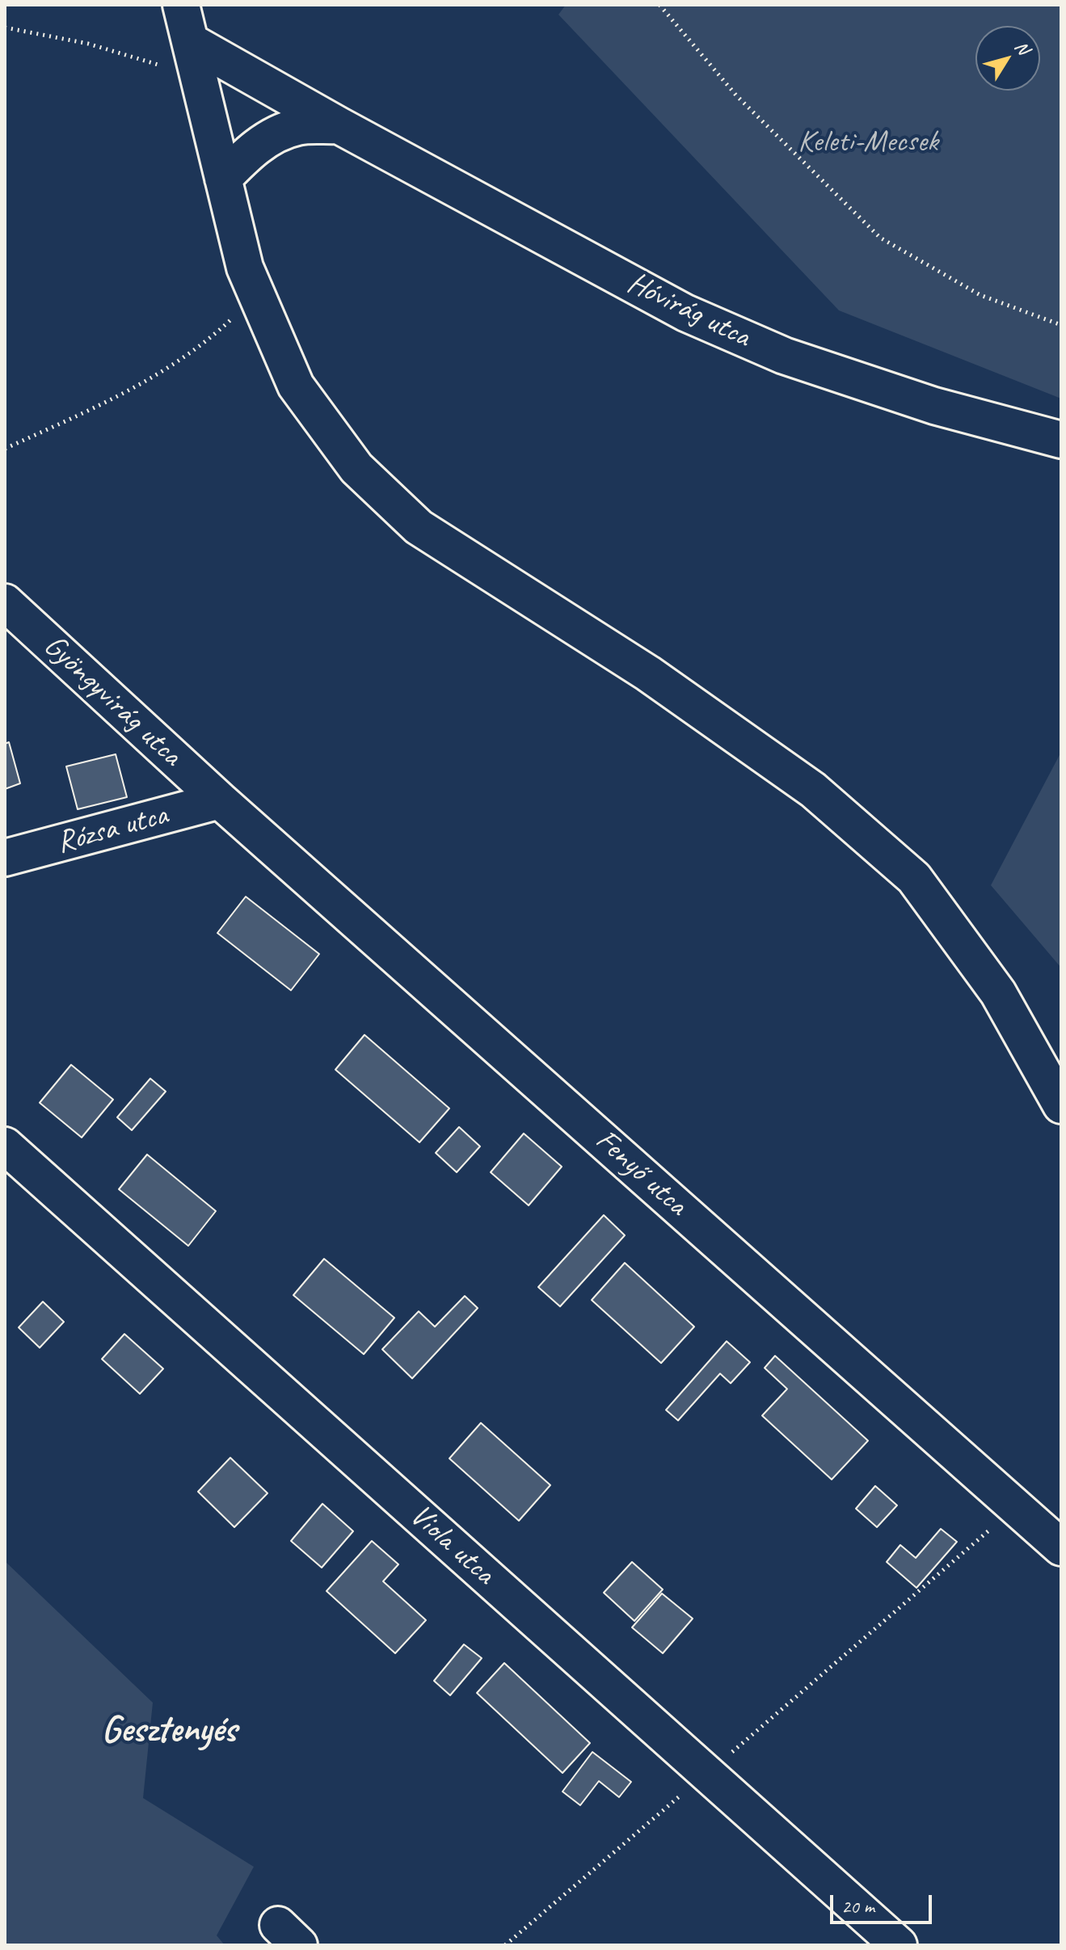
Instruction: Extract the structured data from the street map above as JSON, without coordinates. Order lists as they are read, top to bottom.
{
  "streets": {
    "street": [
      "Hóvirág utca",
      "Gyöngyvirág utca",
      "Rózsa utca",
      "Fenyő utca",
      "Viola utca"
    ]
  },
  "crossings": [
    ["Gyöngyvirág utca", "Rózsa utca"],
    ["Gyöngyvirág utca", "Fenyő utca"],
    ["Rózsa utca", "Fenyő utca"]
  ],
  "districts": ["Gesztenyés"],
  "parks": ["Keleti-Mecsek"],
  "scale_bar": "20 m",
  "north": "top right"
}
